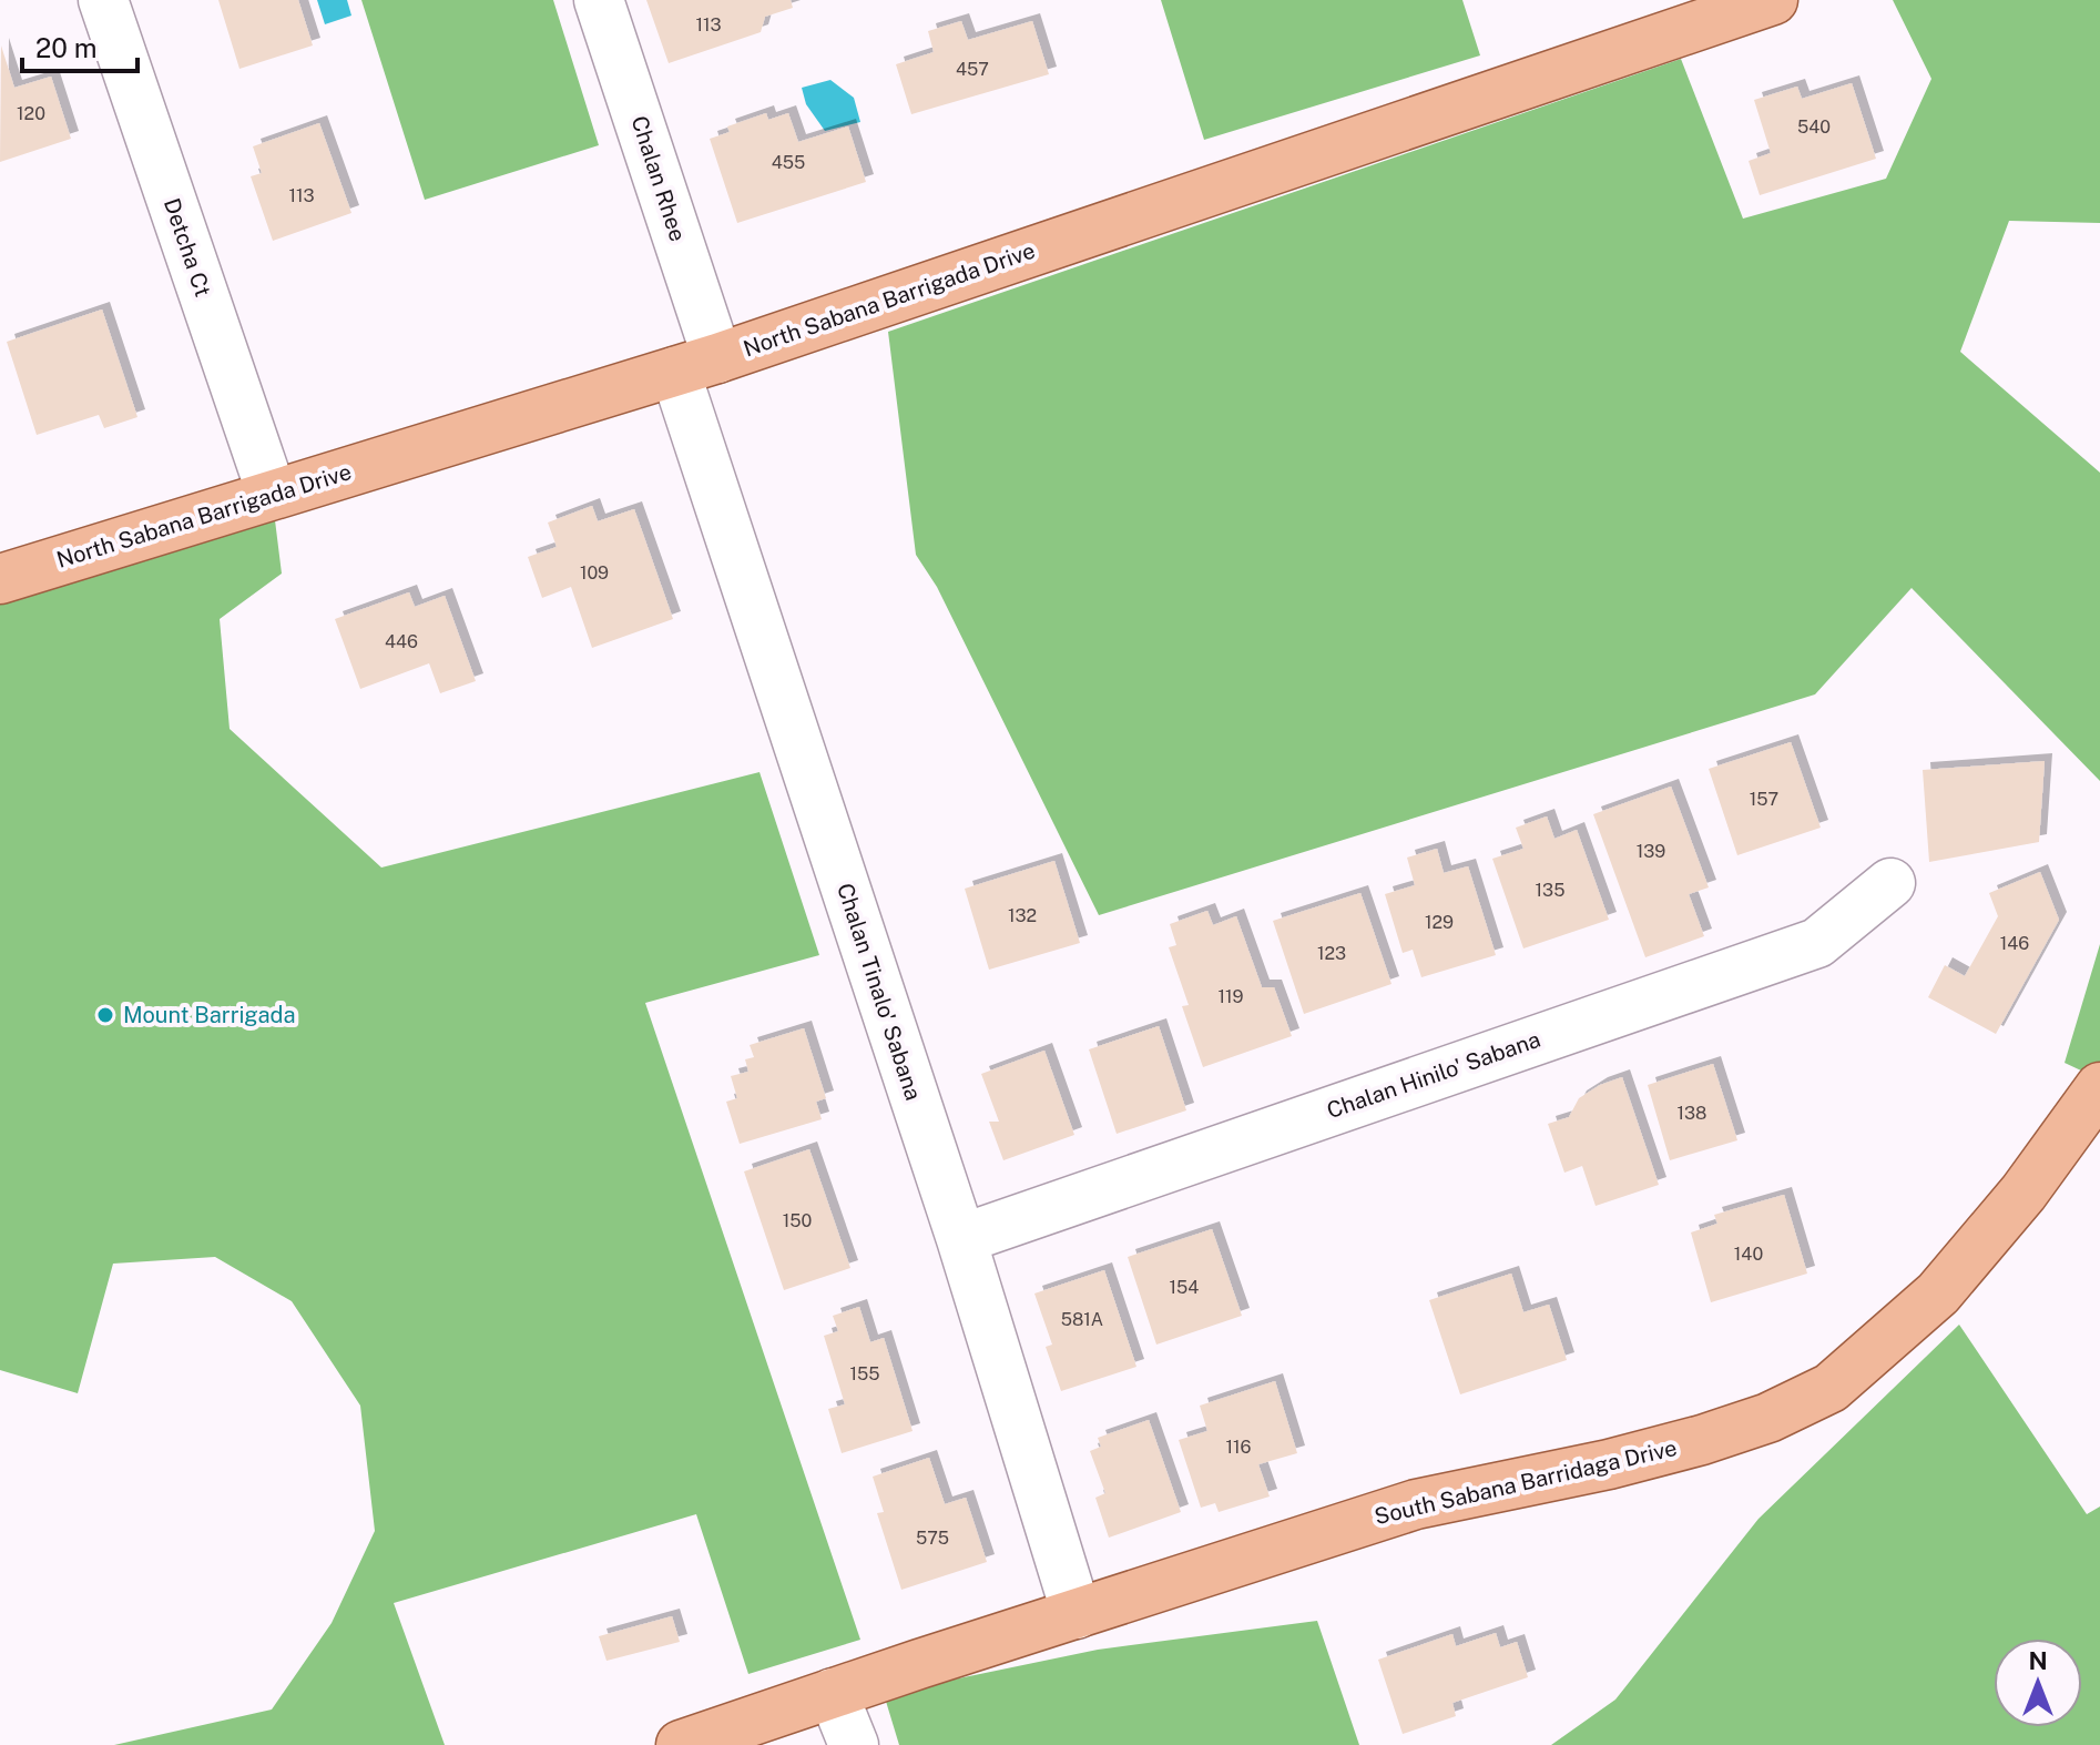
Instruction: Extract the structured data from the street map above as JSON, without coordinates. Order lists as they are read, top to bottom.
{
  "streets": {
    "main road": ["North Sabana Barrigada Drive", "South Sabana Barridaga Drive"],
    "street": [
      "Chalan Rhee",
      "Detcha Ct",
      "Chalan Tinalo' Sabana",
      "Chalan Hinilo' Sabana"
    ]
  },
  "crossings": [
    ["Chalan Rhee", "North Sabana Barrigada Drive"],
    ["Chalan Rhee", "Chalan Tinalo' Sabana"],
    ["Detcha Ct", "North Sabana Barrigada Drive"],
    ["North Sabana Barrigada Drive", "Chalan Tinalo' Sabana"],
    ["Chalan Tinalo' Sabana", "Chalan Hinilo' Sabana"],
    ["Chalan Tinalo' Sabana", "South Sabana Barridaga Drive"]
  ],
  "places": ["Mount Barrigada"],
  "house_numbers": [
    "113",
    "457",
    "120",
    "540",
    "455",
    "113",
    "109",
    "446",
    "157",
    "139",
    "135",
    "132",
    "129",
    "146",
    "123",
    "119",
    "138",
    "150",
    "140",
    "154",
    "581A",
    "155",
    "116",
    "575"
  ],
  "scale_bar": "20 m",
  "north": "top"
}
